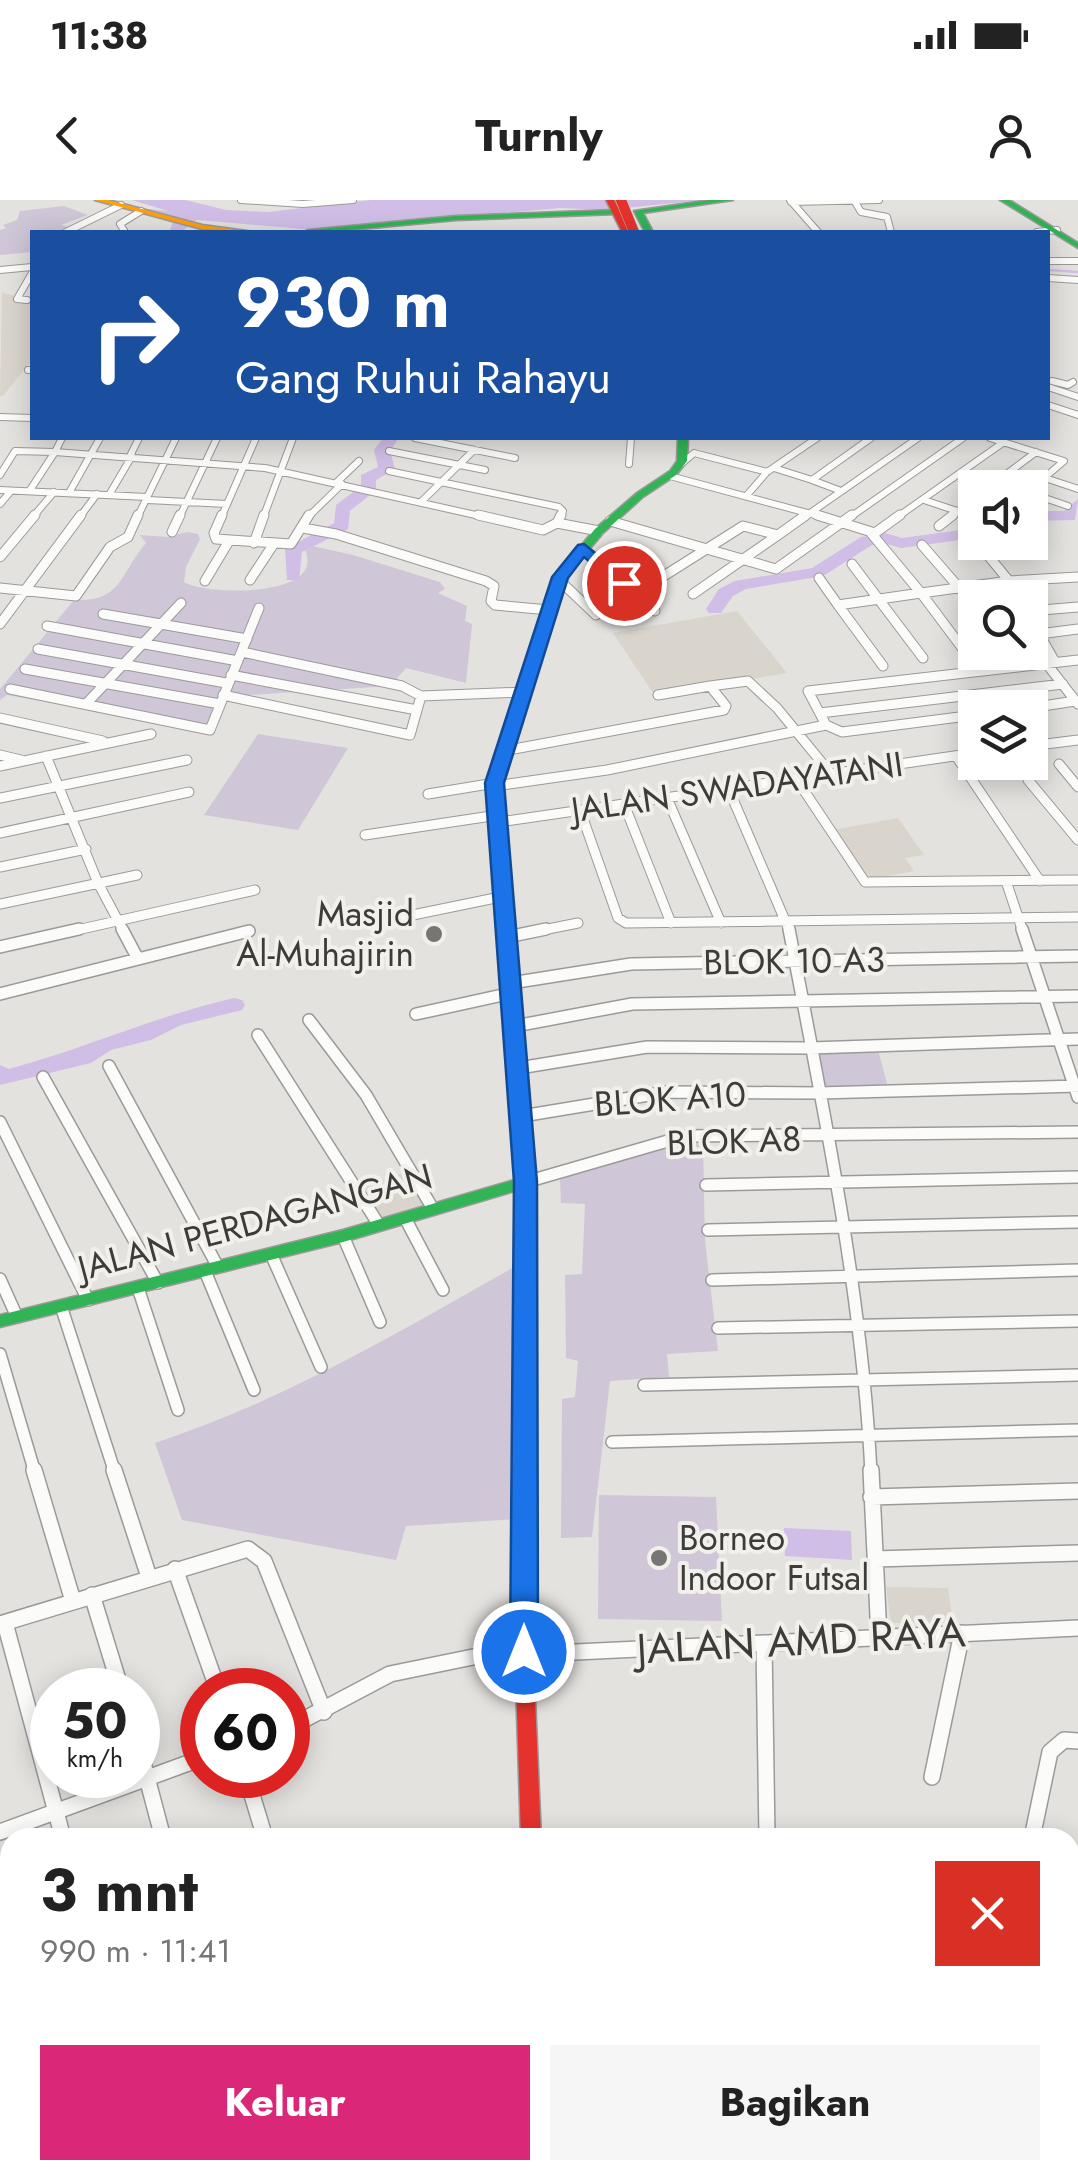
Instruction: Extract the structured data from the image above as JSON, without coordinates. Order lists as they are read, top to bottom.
{
  "streets": {
    "main road": ["JALAN PERDAGANGAN"],
    "street": [
      "JALAN SWADAYATANI",
      "BLOK 10 A3",
      "BLOK A10",
      "BLOK A8",
      "JALAN AMD RAYA"
    ]
  },
  "crossings": [
    ["BLOK A8", "JALAN PERDAGANGAN"]
  ],
  "places": ["Masjid Al-Muhajirin", "Borneo Indoor Futsal"],
  "page": {
    "status": "11:38",
    "header": "Turnly",
    "turn": ["930 m", "Gang Ruhui Rahayu"],
    "speed": "50 km/h",
    "limit": "60",
    "heading": ["3 mnt", "990 m · 11:41"],
    "buttons": ["Keluar", "Bagikan"]
  }
}
